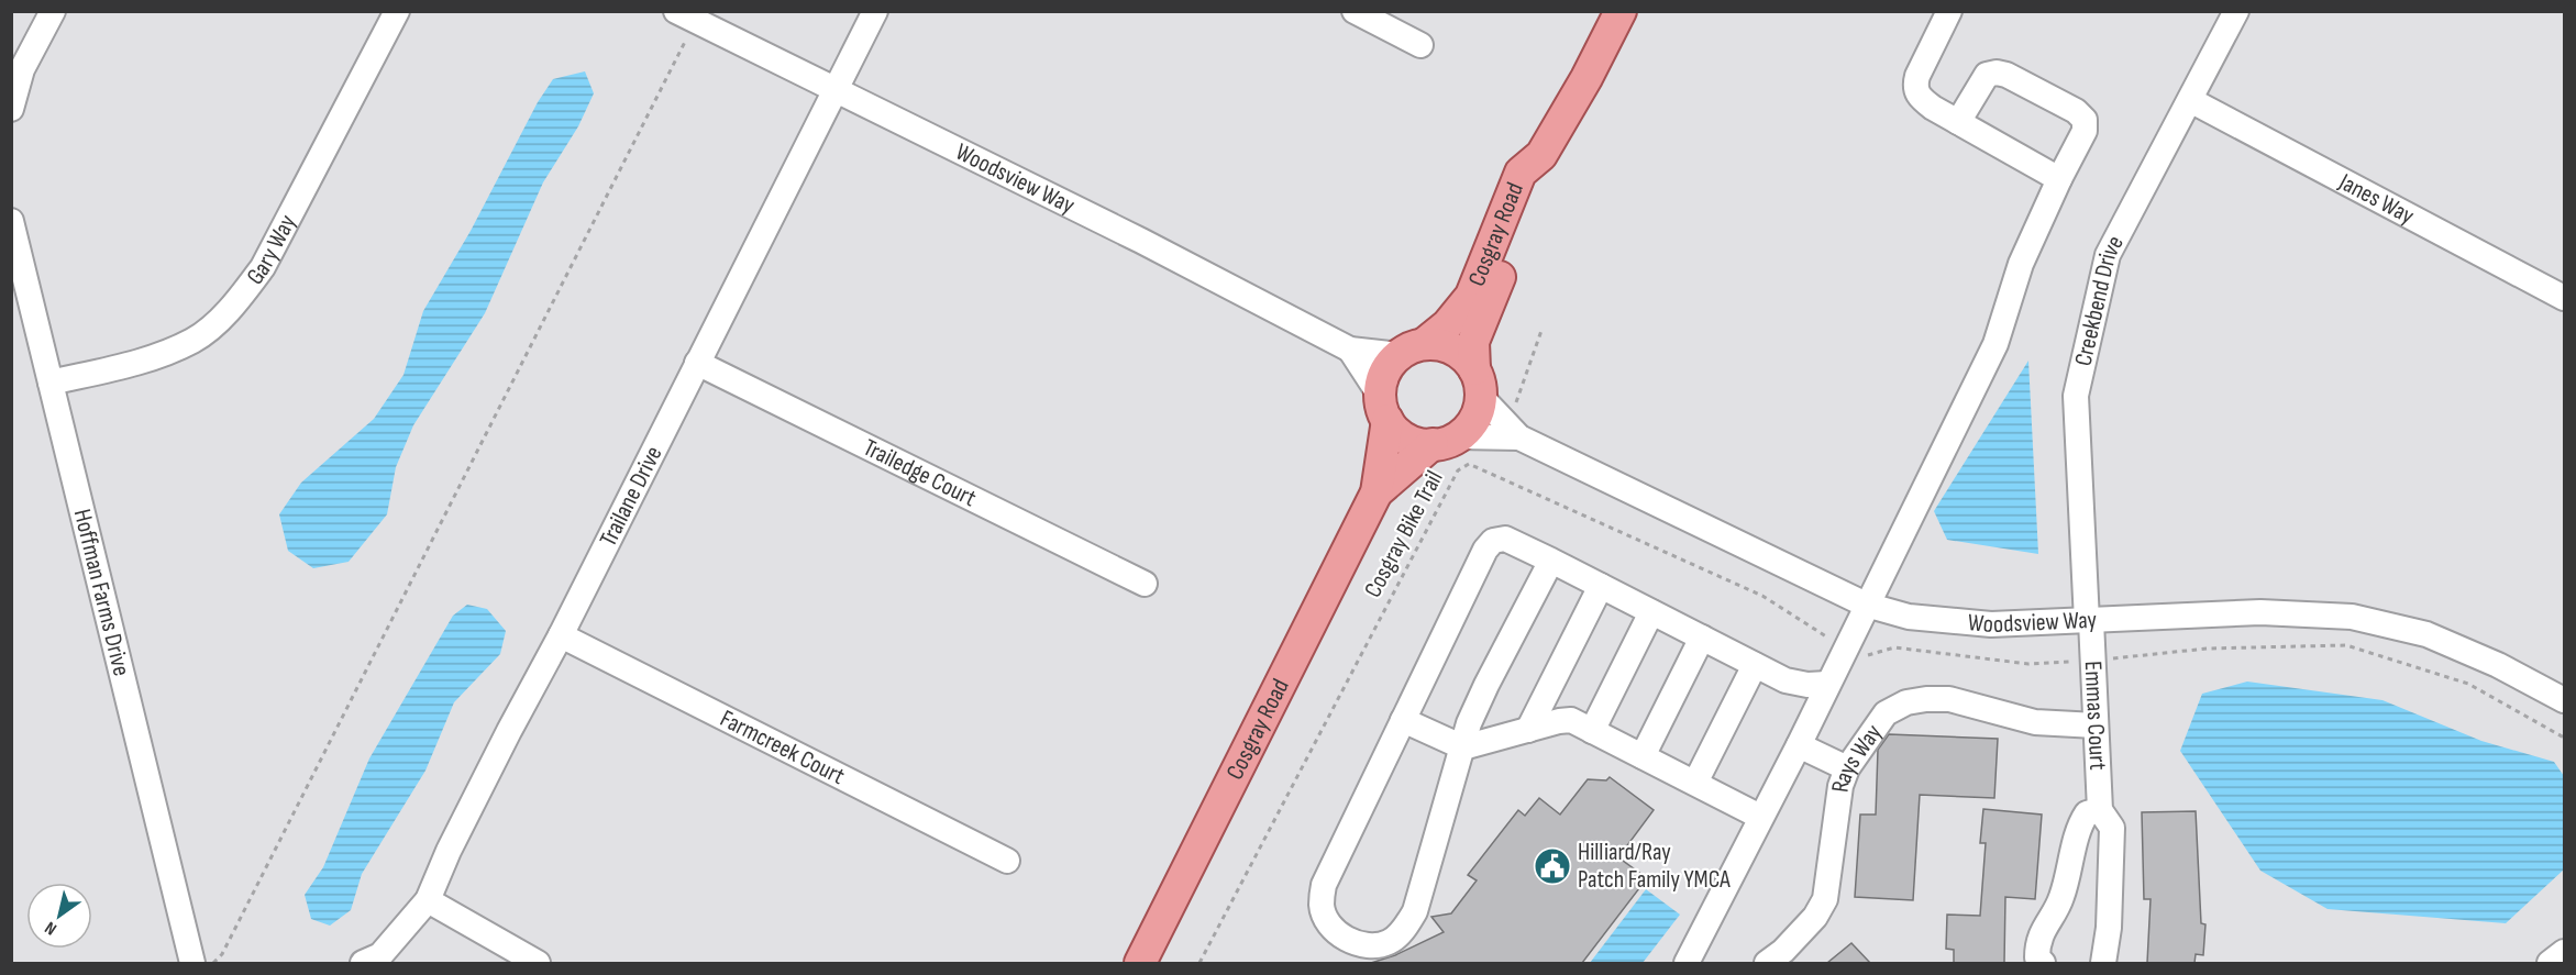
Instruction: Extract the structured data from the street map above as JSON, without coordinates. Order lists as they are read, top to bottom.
{
  "streets": {
    "main road": ["Cosgray Road"],
    "street": [
      "Woodsview Way",
      "Janes Way",
      "Gary Way",
      "Creekbend Drive",
      "Trailedge Court",
      "Trailane Drive",
      "Hoffman Farms Drive",
      "Emmas Court",
      "Farmcreek Court",
      "Rays Way"
    ],
    "path": ["Cosgray Bike Trail"]
  },
  "crossings": [
    ["Woodsview Way", "Cosgray Road"],
    ["Woodsview Way", "Creekbend Drive"],
    ["Woodsview Way", "Trailane Drive"],
    ["Woodsview Way", "Emmas Court"],
    ["Janes Way", "Creekbend Drive"],
    ["Gary Way", "Hoffman Farms Drive"],
    ["Creekbend Drive", "Emmas Court"],
    ["Trailedge Court", "Trailane Drive"],
    ["Trailane Drive", "Farmcreek Court"],
    ["Emmas Court", "Rays Way"]
  ],
  "places": {
    "public building": ["Hilliard/Ray Patch Family YMCA"]
  },
  "north": "bottom left"
}
